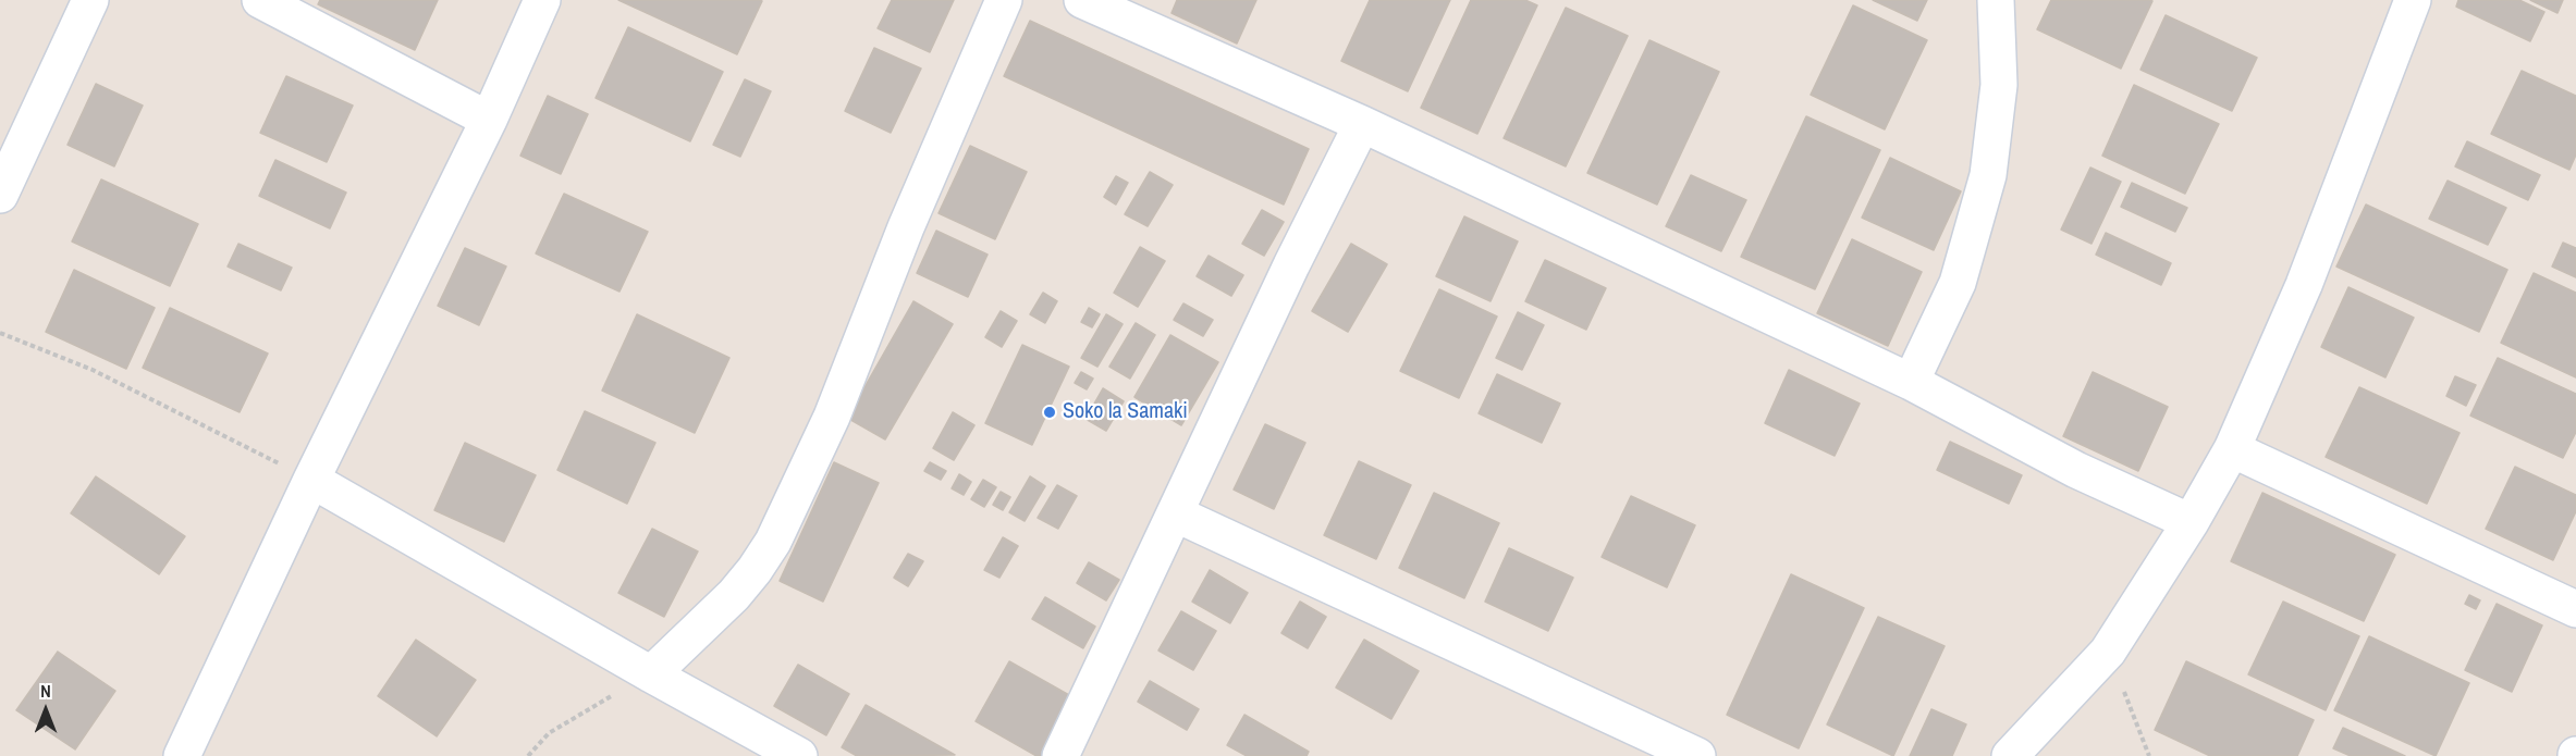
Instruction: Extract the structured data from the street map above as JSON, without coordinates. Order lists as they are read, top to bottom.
{
  "places": ["Soko la Samaki"],
  "north": "top"
}
